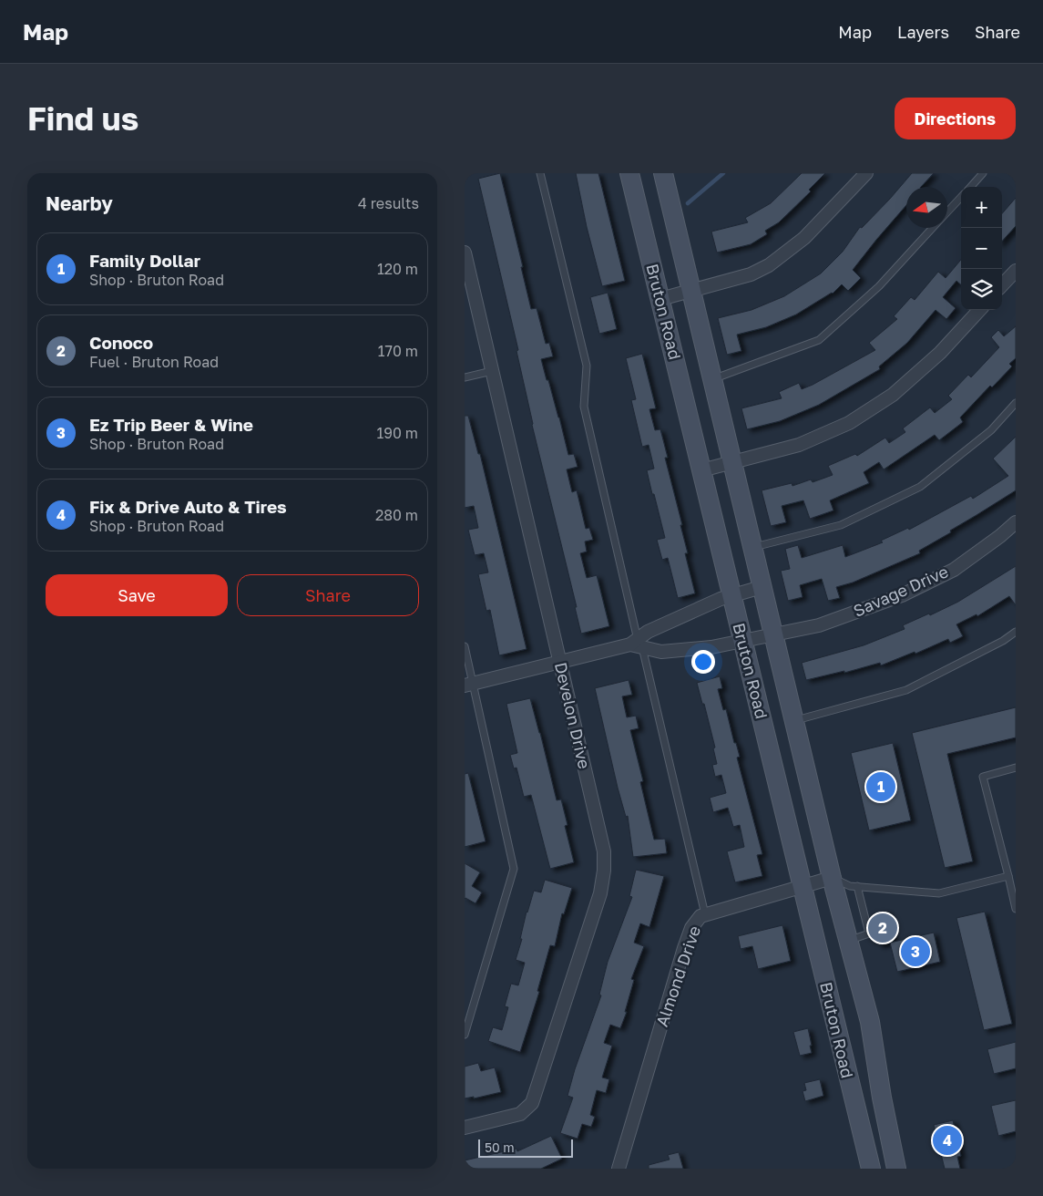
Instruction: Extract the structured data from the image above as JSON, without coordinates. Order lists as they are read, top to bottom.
{
  "streets": {
    "main road": ["Bruton Road"],
    "street": ["Savage Drive", "Develon Drive", "Almond Drive"]
  },
  "crossings": [
    ["Bruton Road", "Savage Drive"],
    ["Bruton Road", "Almond Drive"]
  ],
  "scale_bar": "50 m",
  "north": "left",
  "page": {
    "header": "Map",
    "nav": ["Map", "Layers", "Share"],
    "buttons": [
      "Directions",
      ["Save", "Share"]
    ],
    "title": "Find us",
    "heading": ["Nearby", "4 results"],
    "map_buttons": ["+", "−"],
    "list": [
      {
        "mark": "1",
        "name": "Family Dollar",
        "note": "Shop · Bruton Road",
        "value": "120 m"
      },
      {
        "mark": "2",
        "name": "Conoco",
        "note": "Fuel · Bruton Road",
        "value": "170 m"
      },
      {
        "mark": "3",
        "name": "Ez Trip Beer & Wine",
        "note": "Shop · Bruton Road",
        "value": "190 m"
      },
      {
        "mark": "4",
        "name": "Fix & Drive Auto & Tires",
        "note": "Shop · Bruton Road",
        "value": "280 m"
      }
    ],
    "pins": [
      "1",
      "2",
      "3",
      "4"
    ],
    "scale": "50 m"
  }
}
